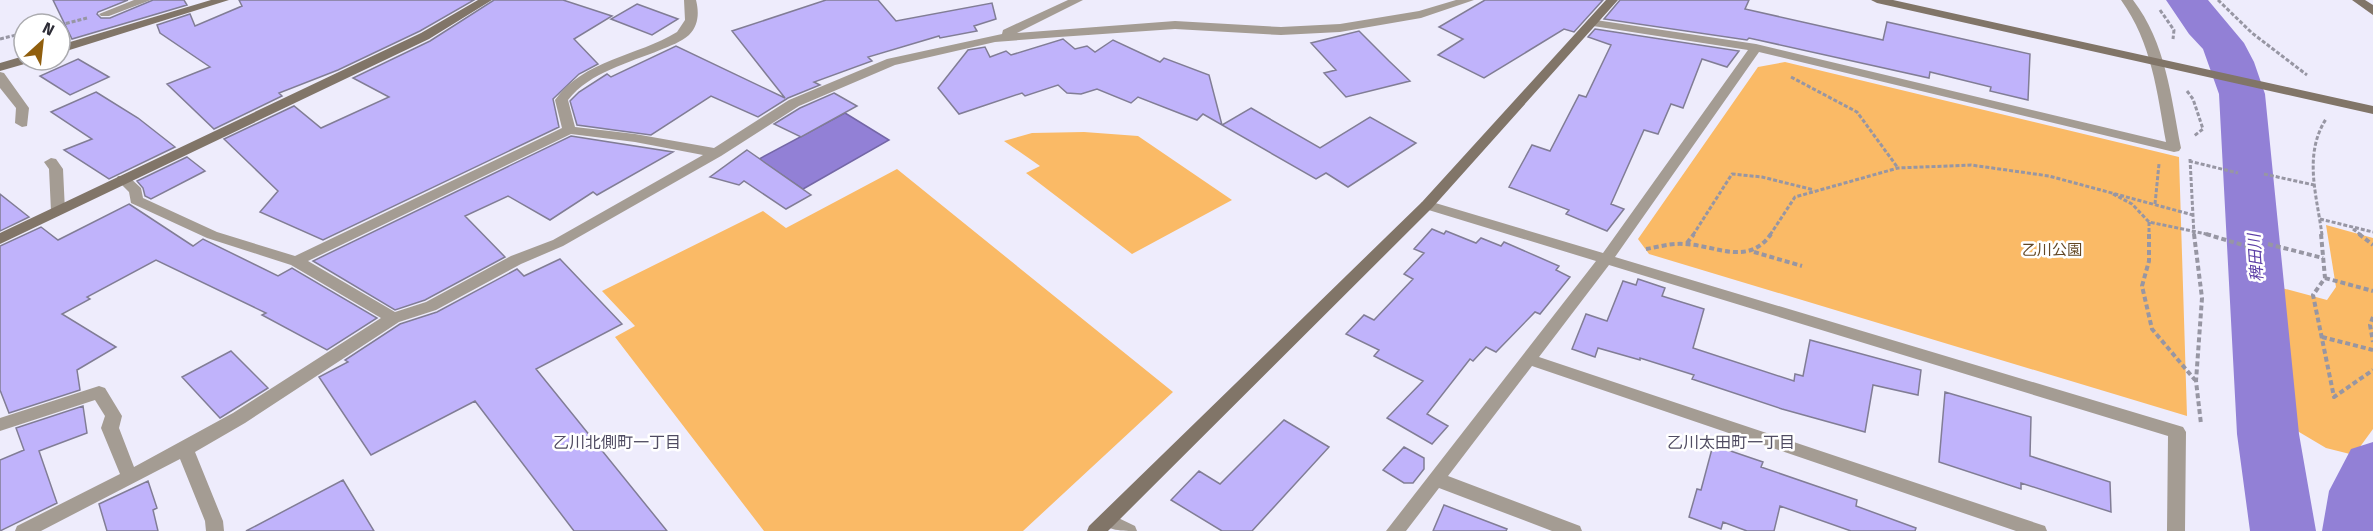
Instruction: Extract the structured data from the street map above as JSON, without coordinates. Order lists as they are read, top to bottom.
{
  "districts": ["乙川北側町一丁目", "乙川太田町一丁目"],
  "water": ["稗田川"],
  "parks": ["乙川公園"],
  "north": "top right"
}
